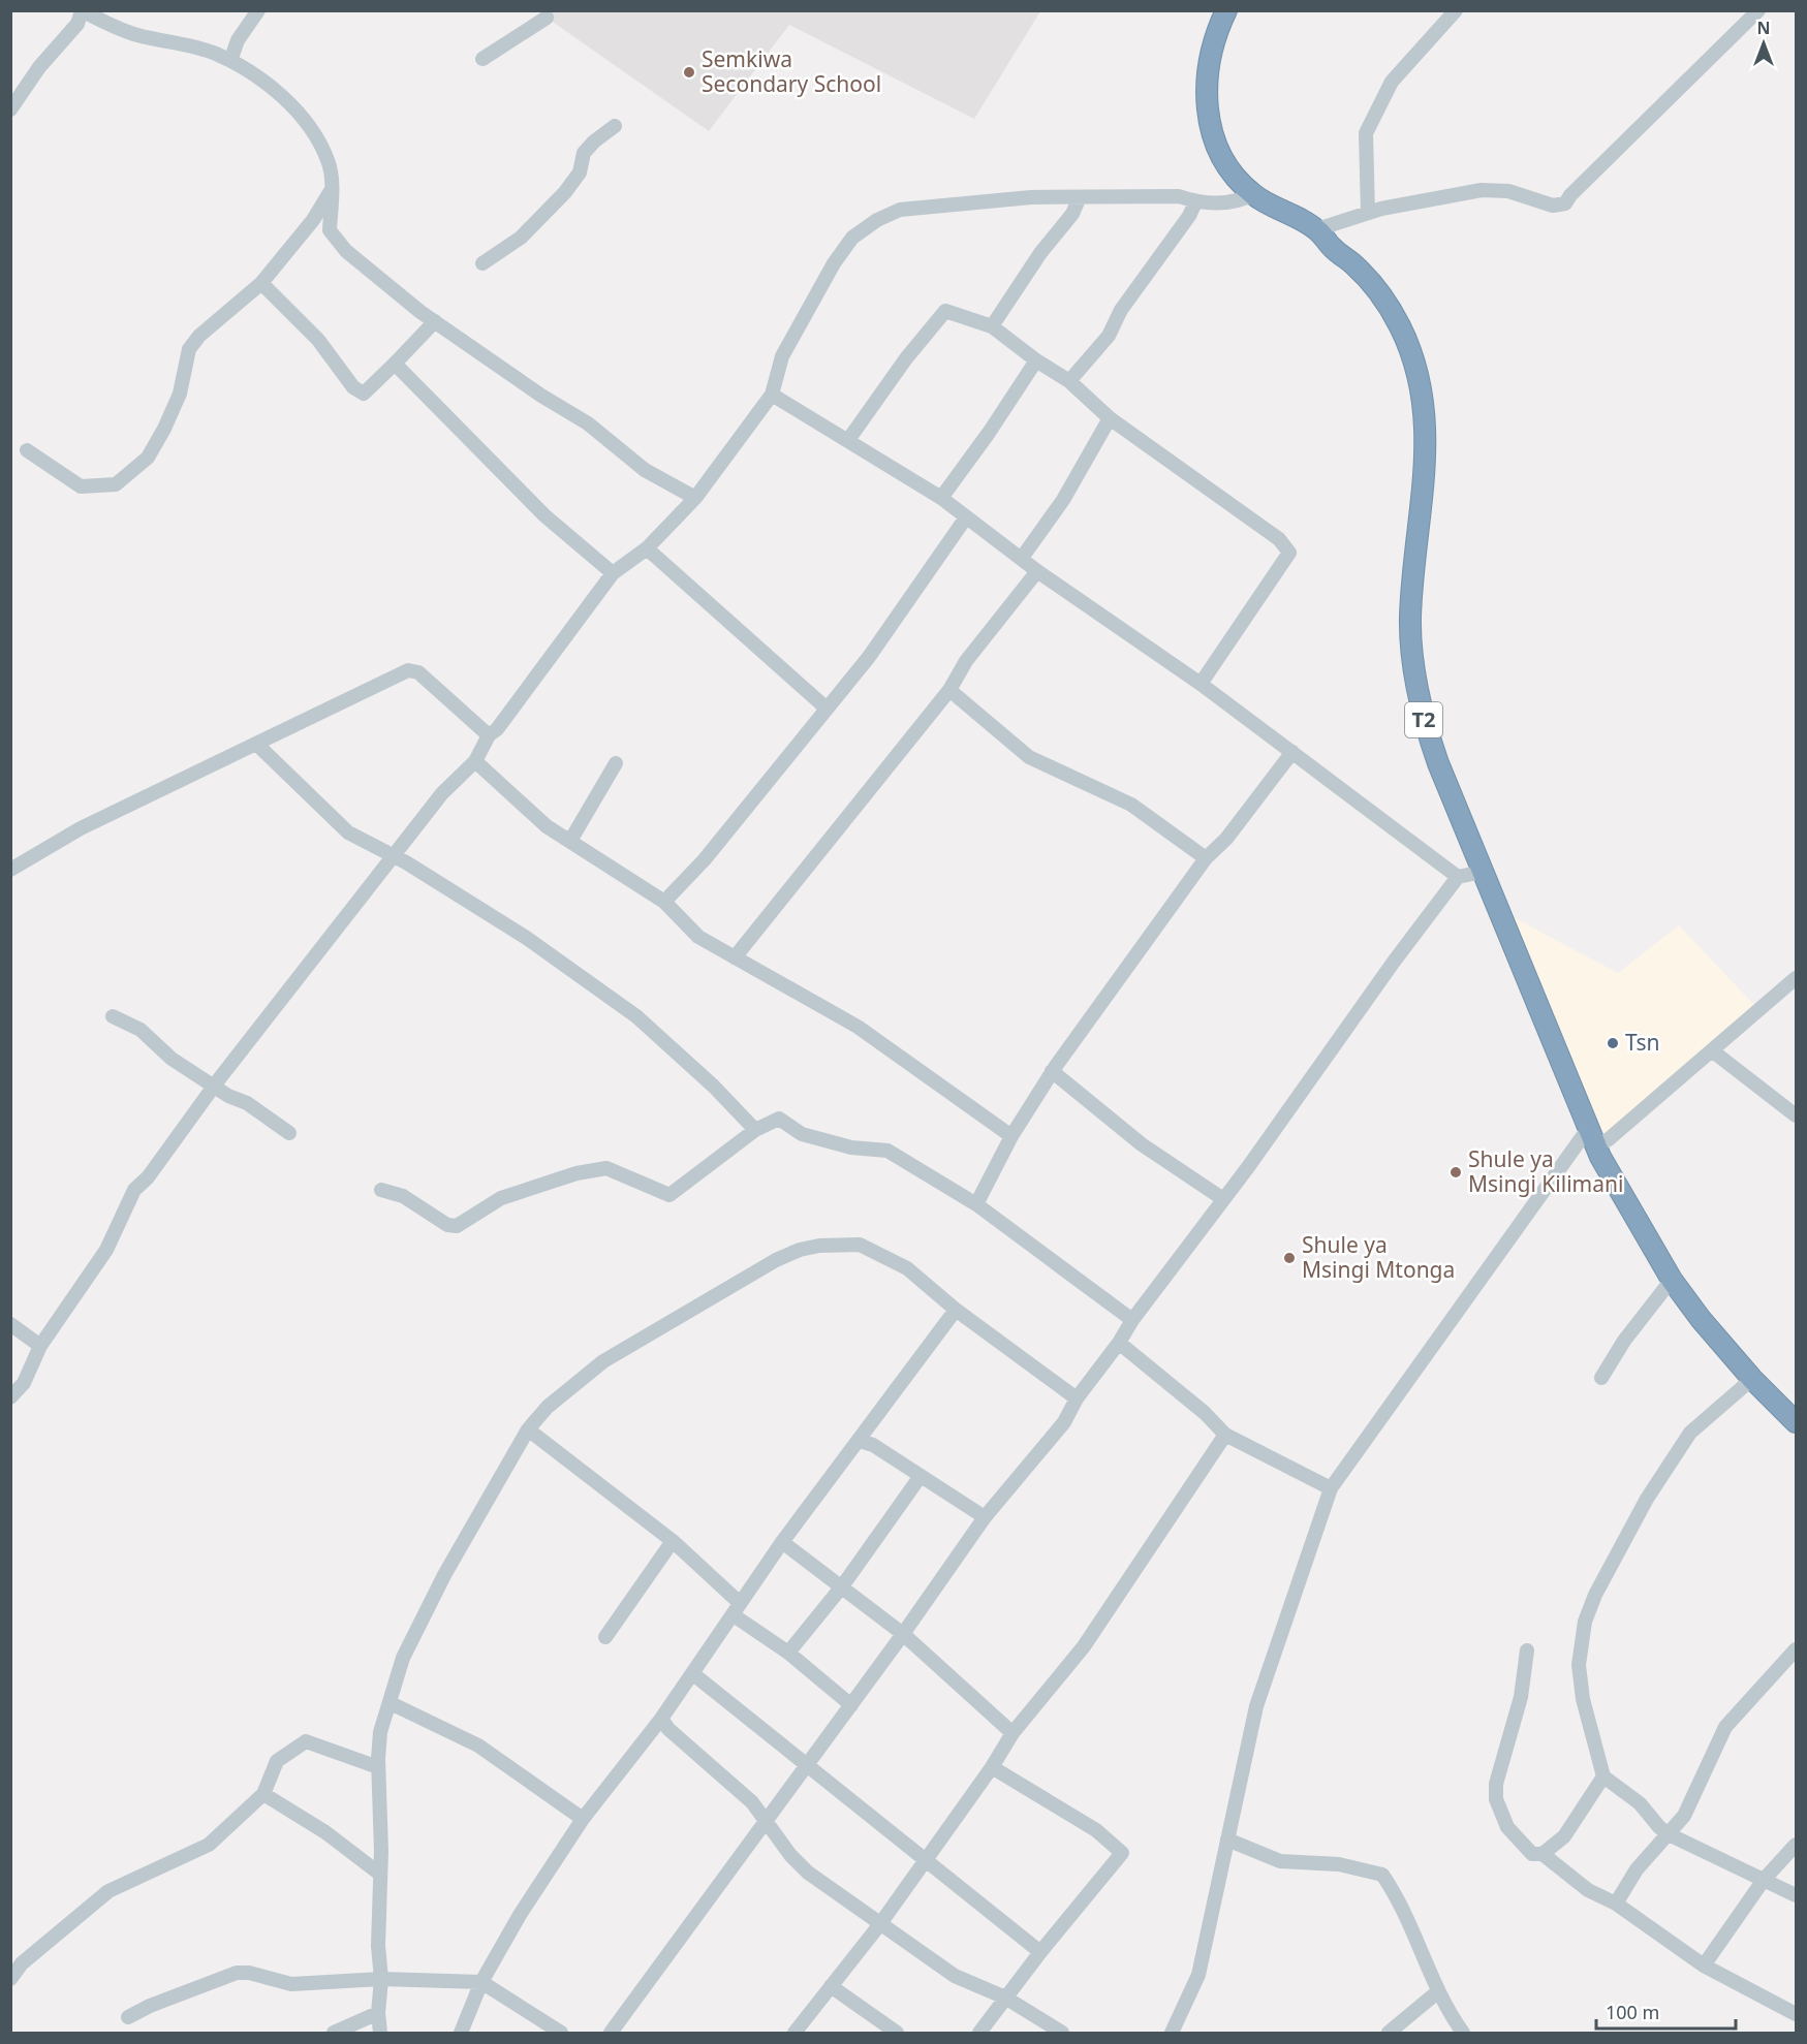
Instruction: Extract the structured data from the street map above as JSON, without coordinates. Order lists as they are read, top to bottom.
{
  "streets": {
    "highway": ["T2"]
  },
  "places": [
    "Semkiwa Secondary School",
    "Tsn",
    "Shule ya Msingi Kilimani",
    "Shule ya Msingi Mtonga"
  ],
  "scale_bar": "100 m",
  "north": "top"
}
